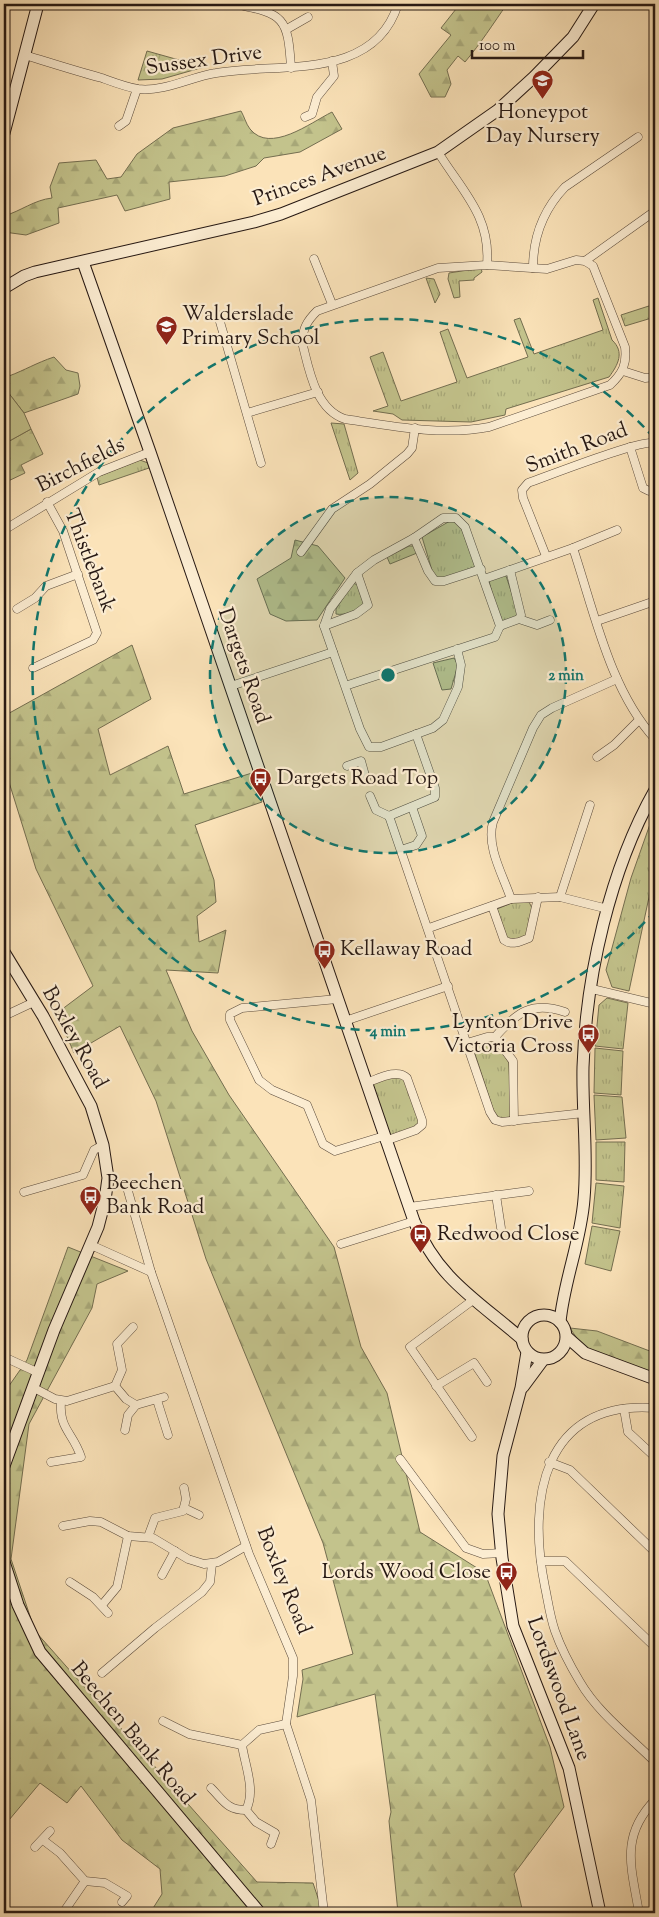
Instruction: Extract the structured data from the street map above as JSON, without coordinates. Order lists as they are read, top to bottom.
{
  "streets": {
    "street": [
      "Sussex Drive",
      "Princes Avenue",
      "Smith Road",
      "Birchfields",
      "Thistlebank",
      "Dargets Road",
      "Boxley Road",
      "Lordswood Lane",
      "Beechen Bank Road"
    ]
  },
  "crossings": [
    ["Princes Avenue", "Dargets Road"],
    ["Birchfields", "Thistlebank"],
    ["Birchfields", "Dargets Road"],
    ["Dargets Road", "Lordswood Lane"]
  ],
  "places": {
    "school or university": ["Honeypot Day Nursery", "Walderslade Primary School"],
    "bus stop": [
      "Dargets Road Top",
      "Kellaway Road",
      "Lynton Drive Victoria Cross",
      "Beechen Bank Road",
      "Redwood Close",
      "Lords Wood Close"
    ]
  },
  "scale_bar": "100 m",
  "rings": ["2 min", "4 min"]
}
